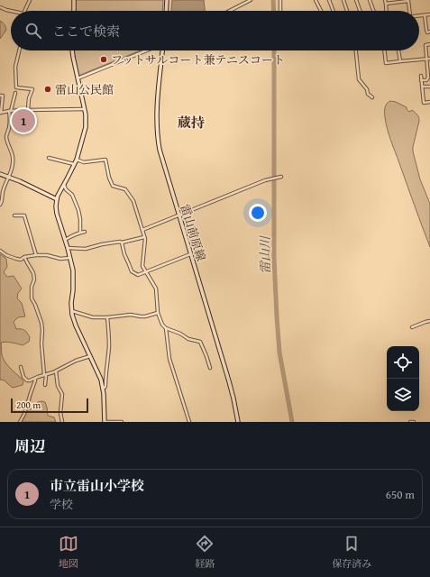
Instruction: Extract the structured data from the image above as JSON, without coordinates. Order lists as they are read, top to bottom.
{
  "streets": {
    "street": ["雷山前原線"]
  },
  "districts": ["蔵持"],
  "water": ["雷山川"],
  "places": ["フットサルコート兼テニスコート", "雷山公民館"],
  "scale_bar": "200 m",
  "page": {
    "search": "ここで検索",
    "pins": "1",
    "scale": "200 m",
    "heading": "周辺",
    "list": [
      {
        "mark": "1",
        "name": "市立雷山小学校",
        "note": "学校",
        "value": "650 m"
      }
    ],
    "nav": ["地図", "経路", "保存済み"]
  }
}
